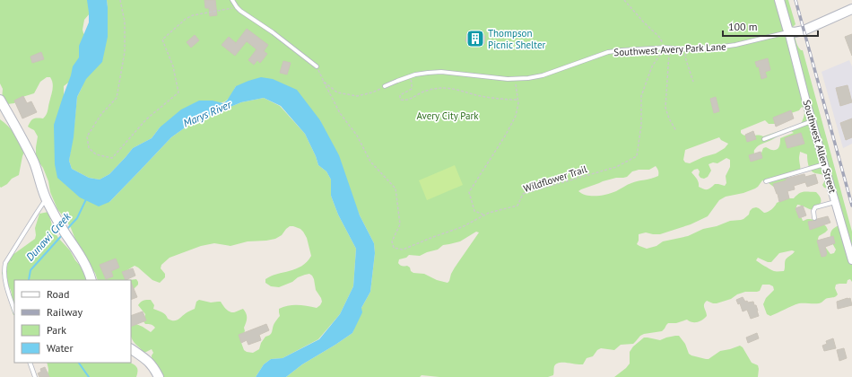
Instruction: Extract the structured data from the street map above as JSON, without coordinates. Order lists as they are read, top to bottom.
{
  "streets": {
    "street": ["Southwest Allen Street"],
    "lane": ["Southwest Avery Park Lane"],
    "path": ["Wildflower Trail"]
  },
  "crossings": [
    ["Southwest Avery Park Lane", "Southwest Allen Street"],
    ["Southwest Avery Park Lane", "Wildflower Trail"]
  ],
  "water": ["Marys River", "Dunawi Creek"],
  "parks": ["Avery City Park"],
  "places": {
    "building": ["Thompson Picnic Shelter"]
  },
  "legend": [
    "Road",
    "Railway",
    "Park",
    "Water"
  ],
  "scale_bar": "100 m"
}
